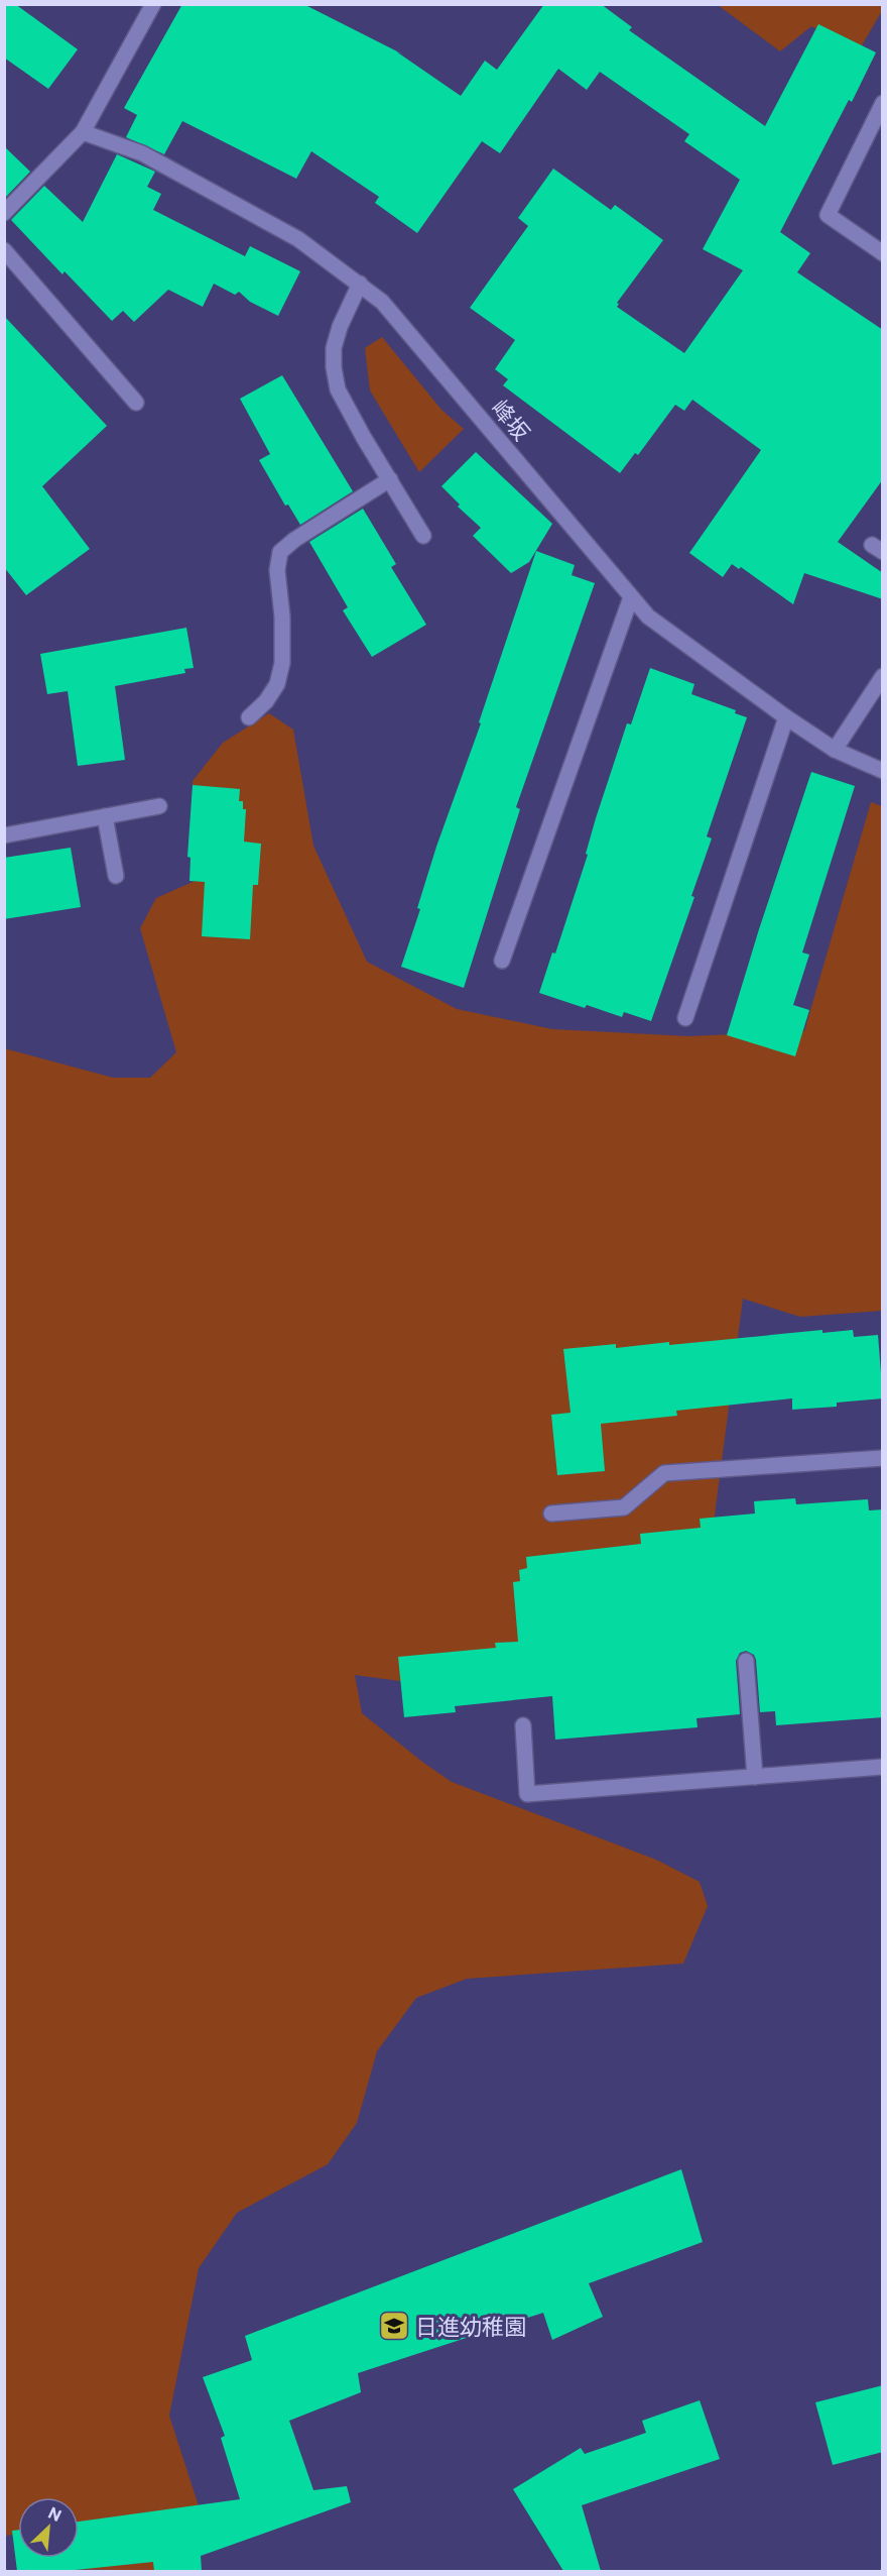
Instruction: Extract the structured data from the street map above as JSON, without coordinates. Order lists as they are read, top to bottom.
{
  "streets": {
    "street": ["峰坂"]
  },
  "places": {
    "school or university": ["日進幼稚園"]
  },
  "north": "top right"
}
